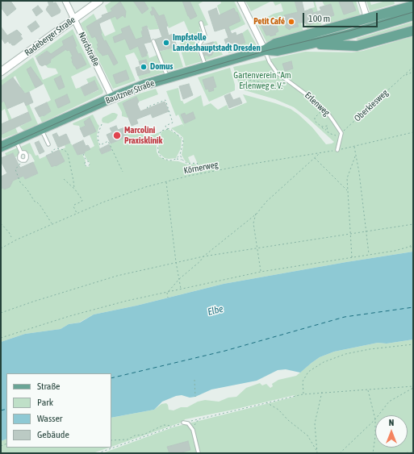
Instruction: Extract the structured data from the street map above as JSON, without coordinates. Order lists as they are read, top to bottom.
{
  "streets": {
    "main road": ["Bautzner Straße"],
    "street": ["Radeberger Straße", "Nordstraße"],
    "lane": ["Erlenweg"],
    "path": ["Oberkiesweg", "Körnerweg"]
  },
  "crossings": [
    ["Radeberger Straße", "Nordstraße"],
    ["Nordstraße", "Bautzner Straße"],
    ["Bautzner Straße", "Erlenweg"],
    ["Erlenweg", "Oberkiesweg"]
  ],
  "water": ["Elbe"],
  "parks": ["Gartenverein \"Am Erlenweg e. V.\""],
  "places": [
    "Petit Café",
    "Impfstelle Landeshauptstadt Dresden",
    "Domus",
    "Marcolini Praxisklinik"
  ],
  "legend": [
    "Straße",
    "Park",
    "Wasser",
    "Gebäude"
  ],
  "scale_bar": "100 m",
  "north": "top"
}
